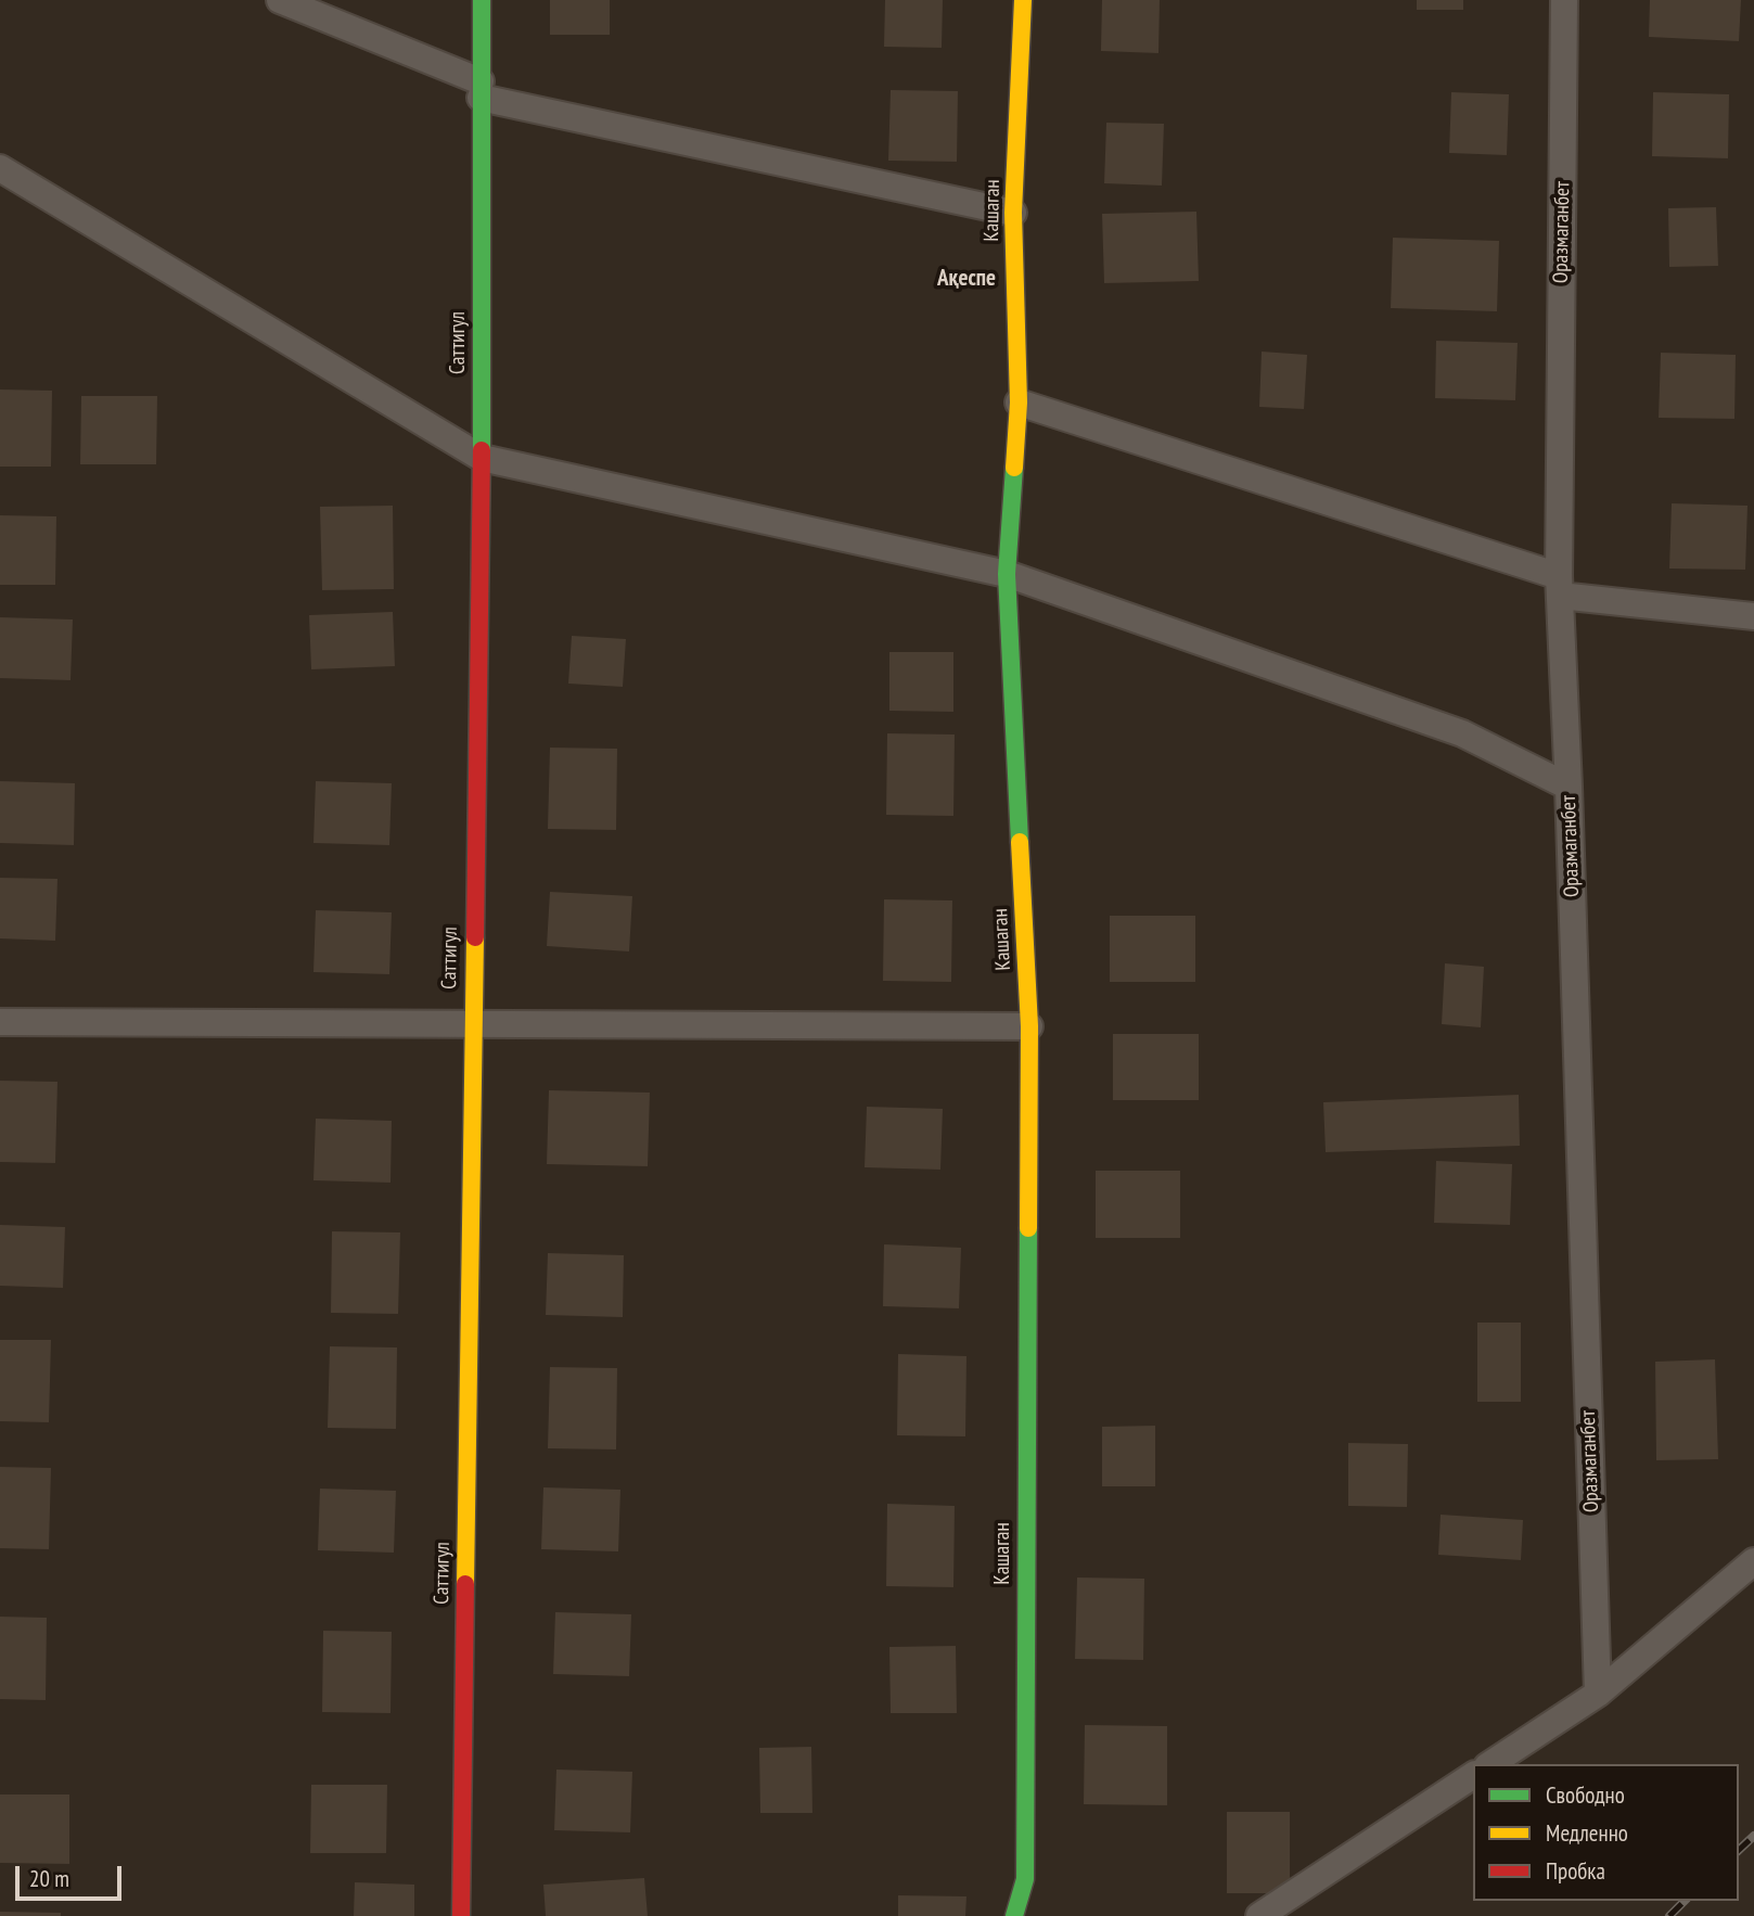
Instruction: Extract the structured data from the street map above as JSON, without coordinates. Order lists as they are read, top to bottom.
{
  "streets": {
    "street": ["Кашаган", "Оразмаганбет", "Саттигул"]
  },
  "districts": ["Ақеспе"],
  "legend": ["Свободно", "Медленно", "Пробка"],
  "scale_bar": "20 m"
}
